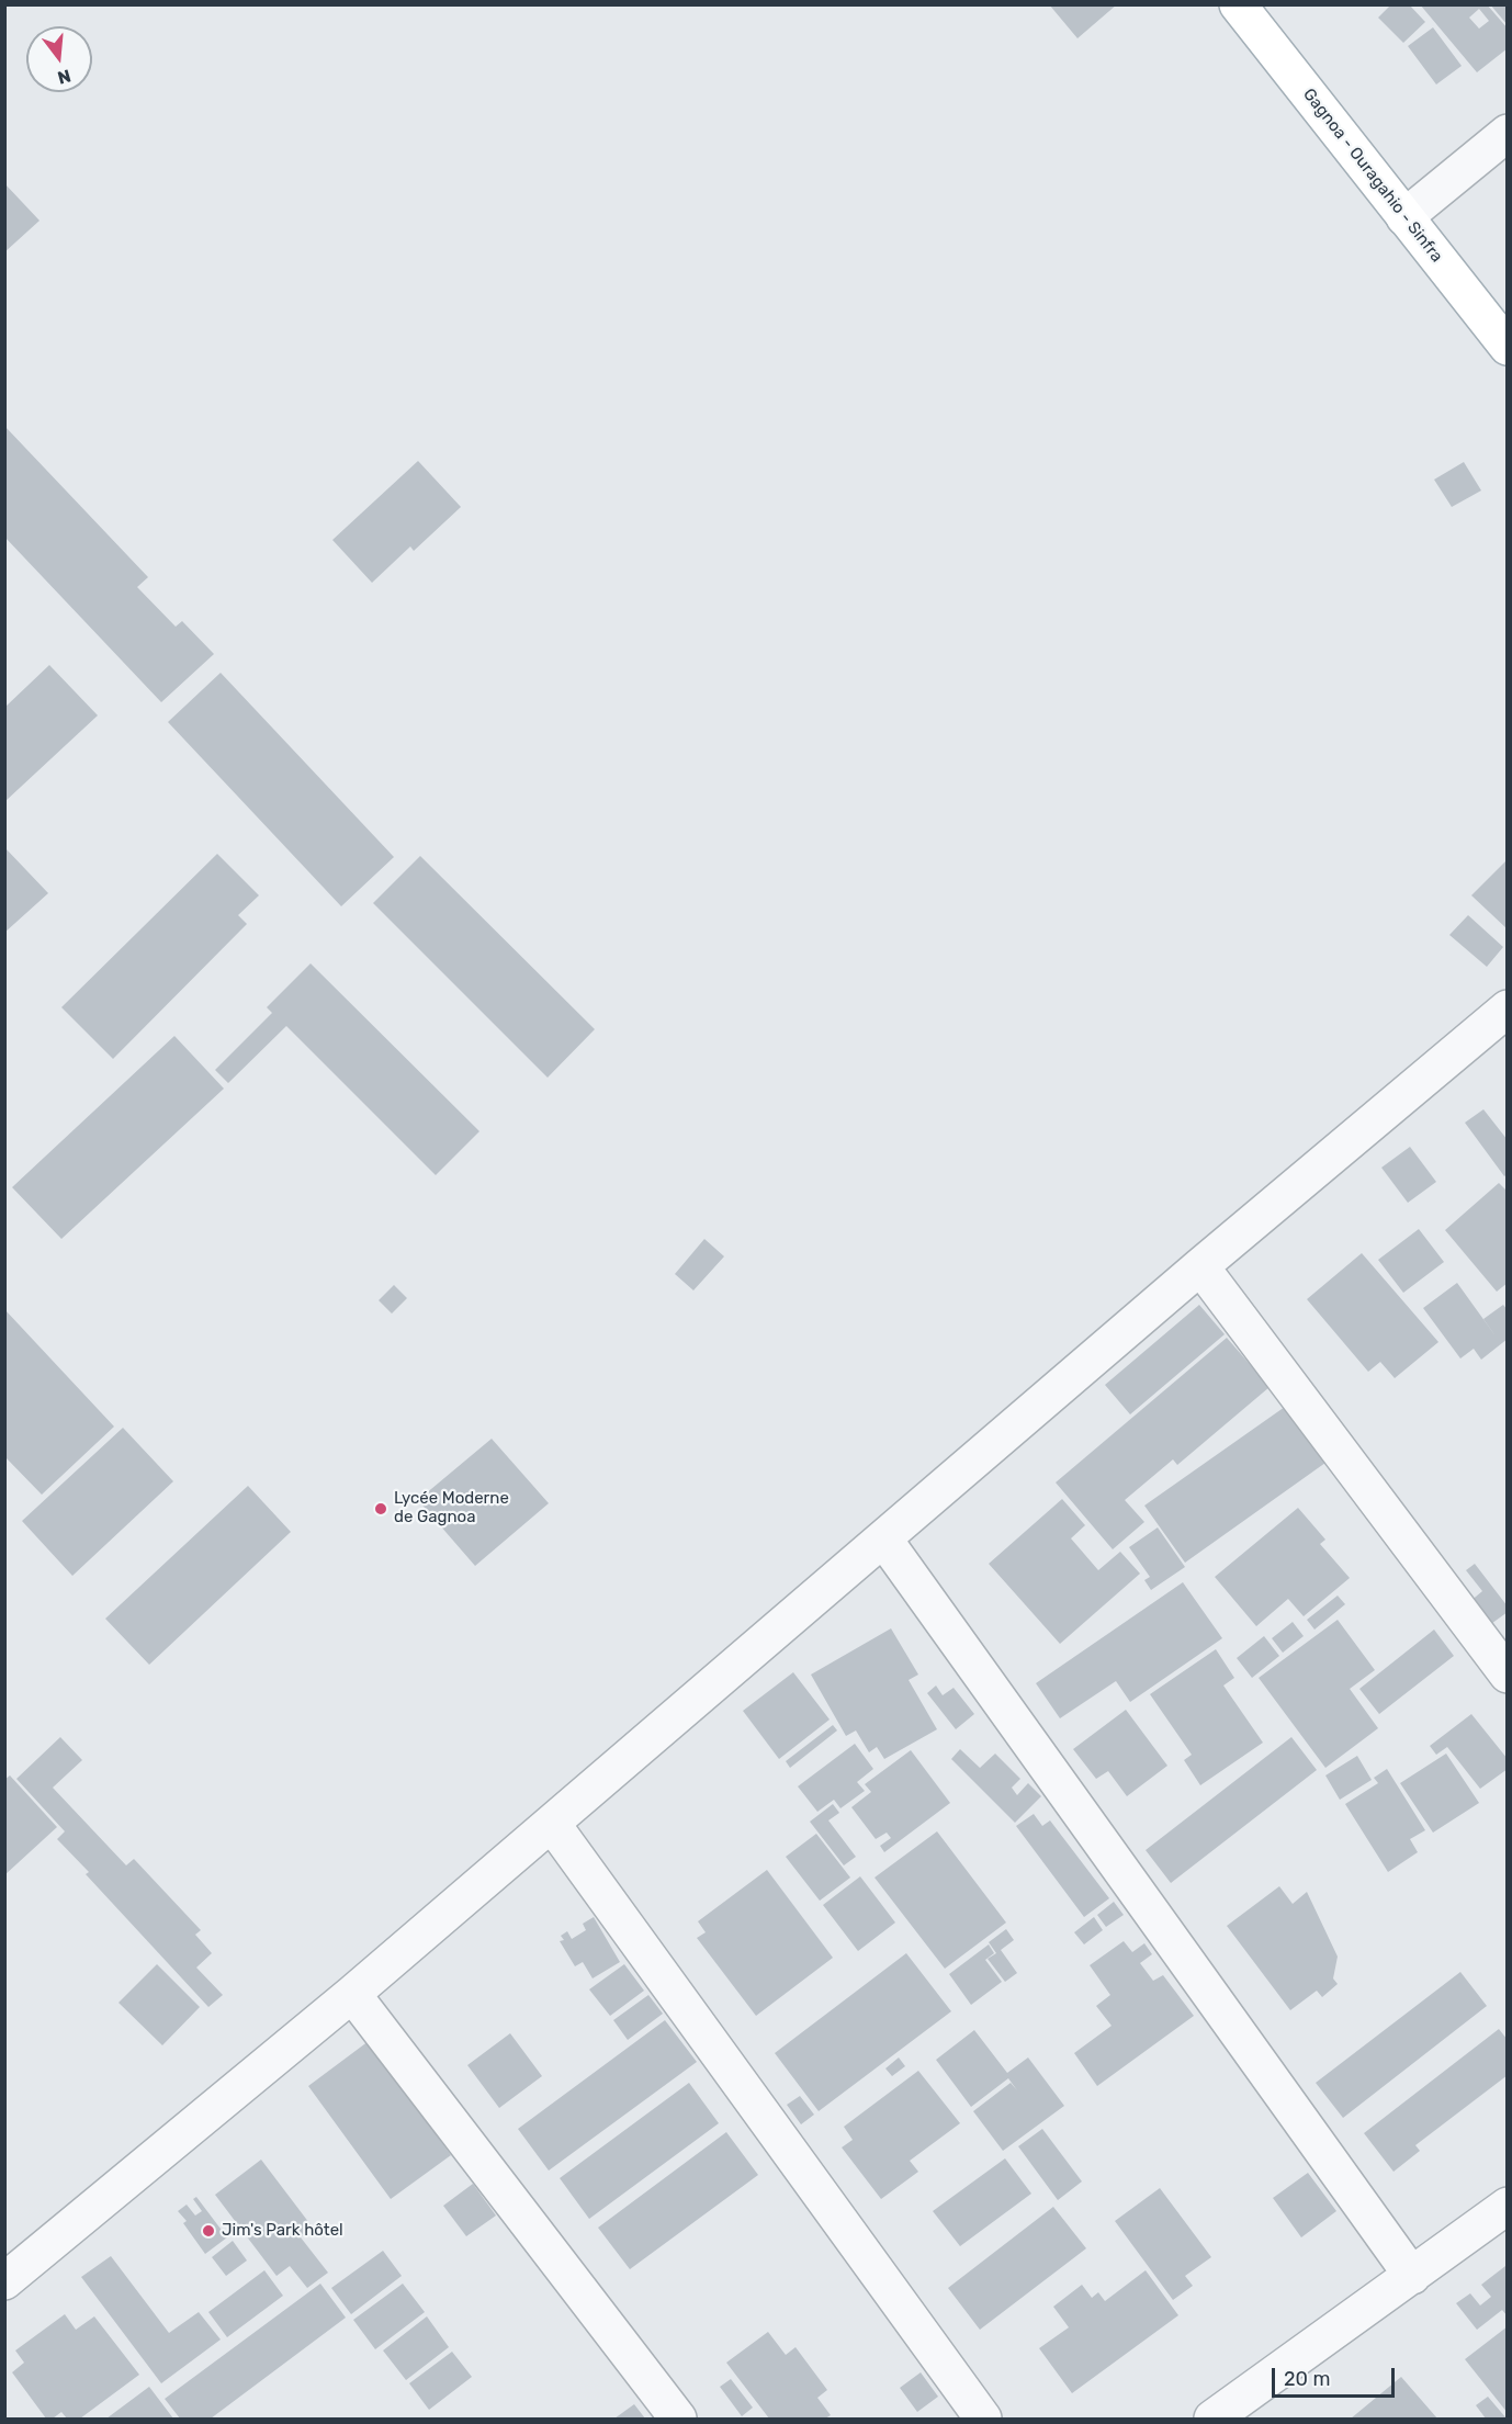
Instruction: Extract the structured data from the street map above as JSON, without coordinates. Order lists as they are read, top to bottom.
{
  "streets": {
    "main road": ["Gagnoa - Ouragahio - Sinfra"]
  },
  "places": ["Lycée Moderne de Gagnoa", "Jim's Park hôtel"],
  "scale_bar": "20 m",
  "north": "bottom"
}
